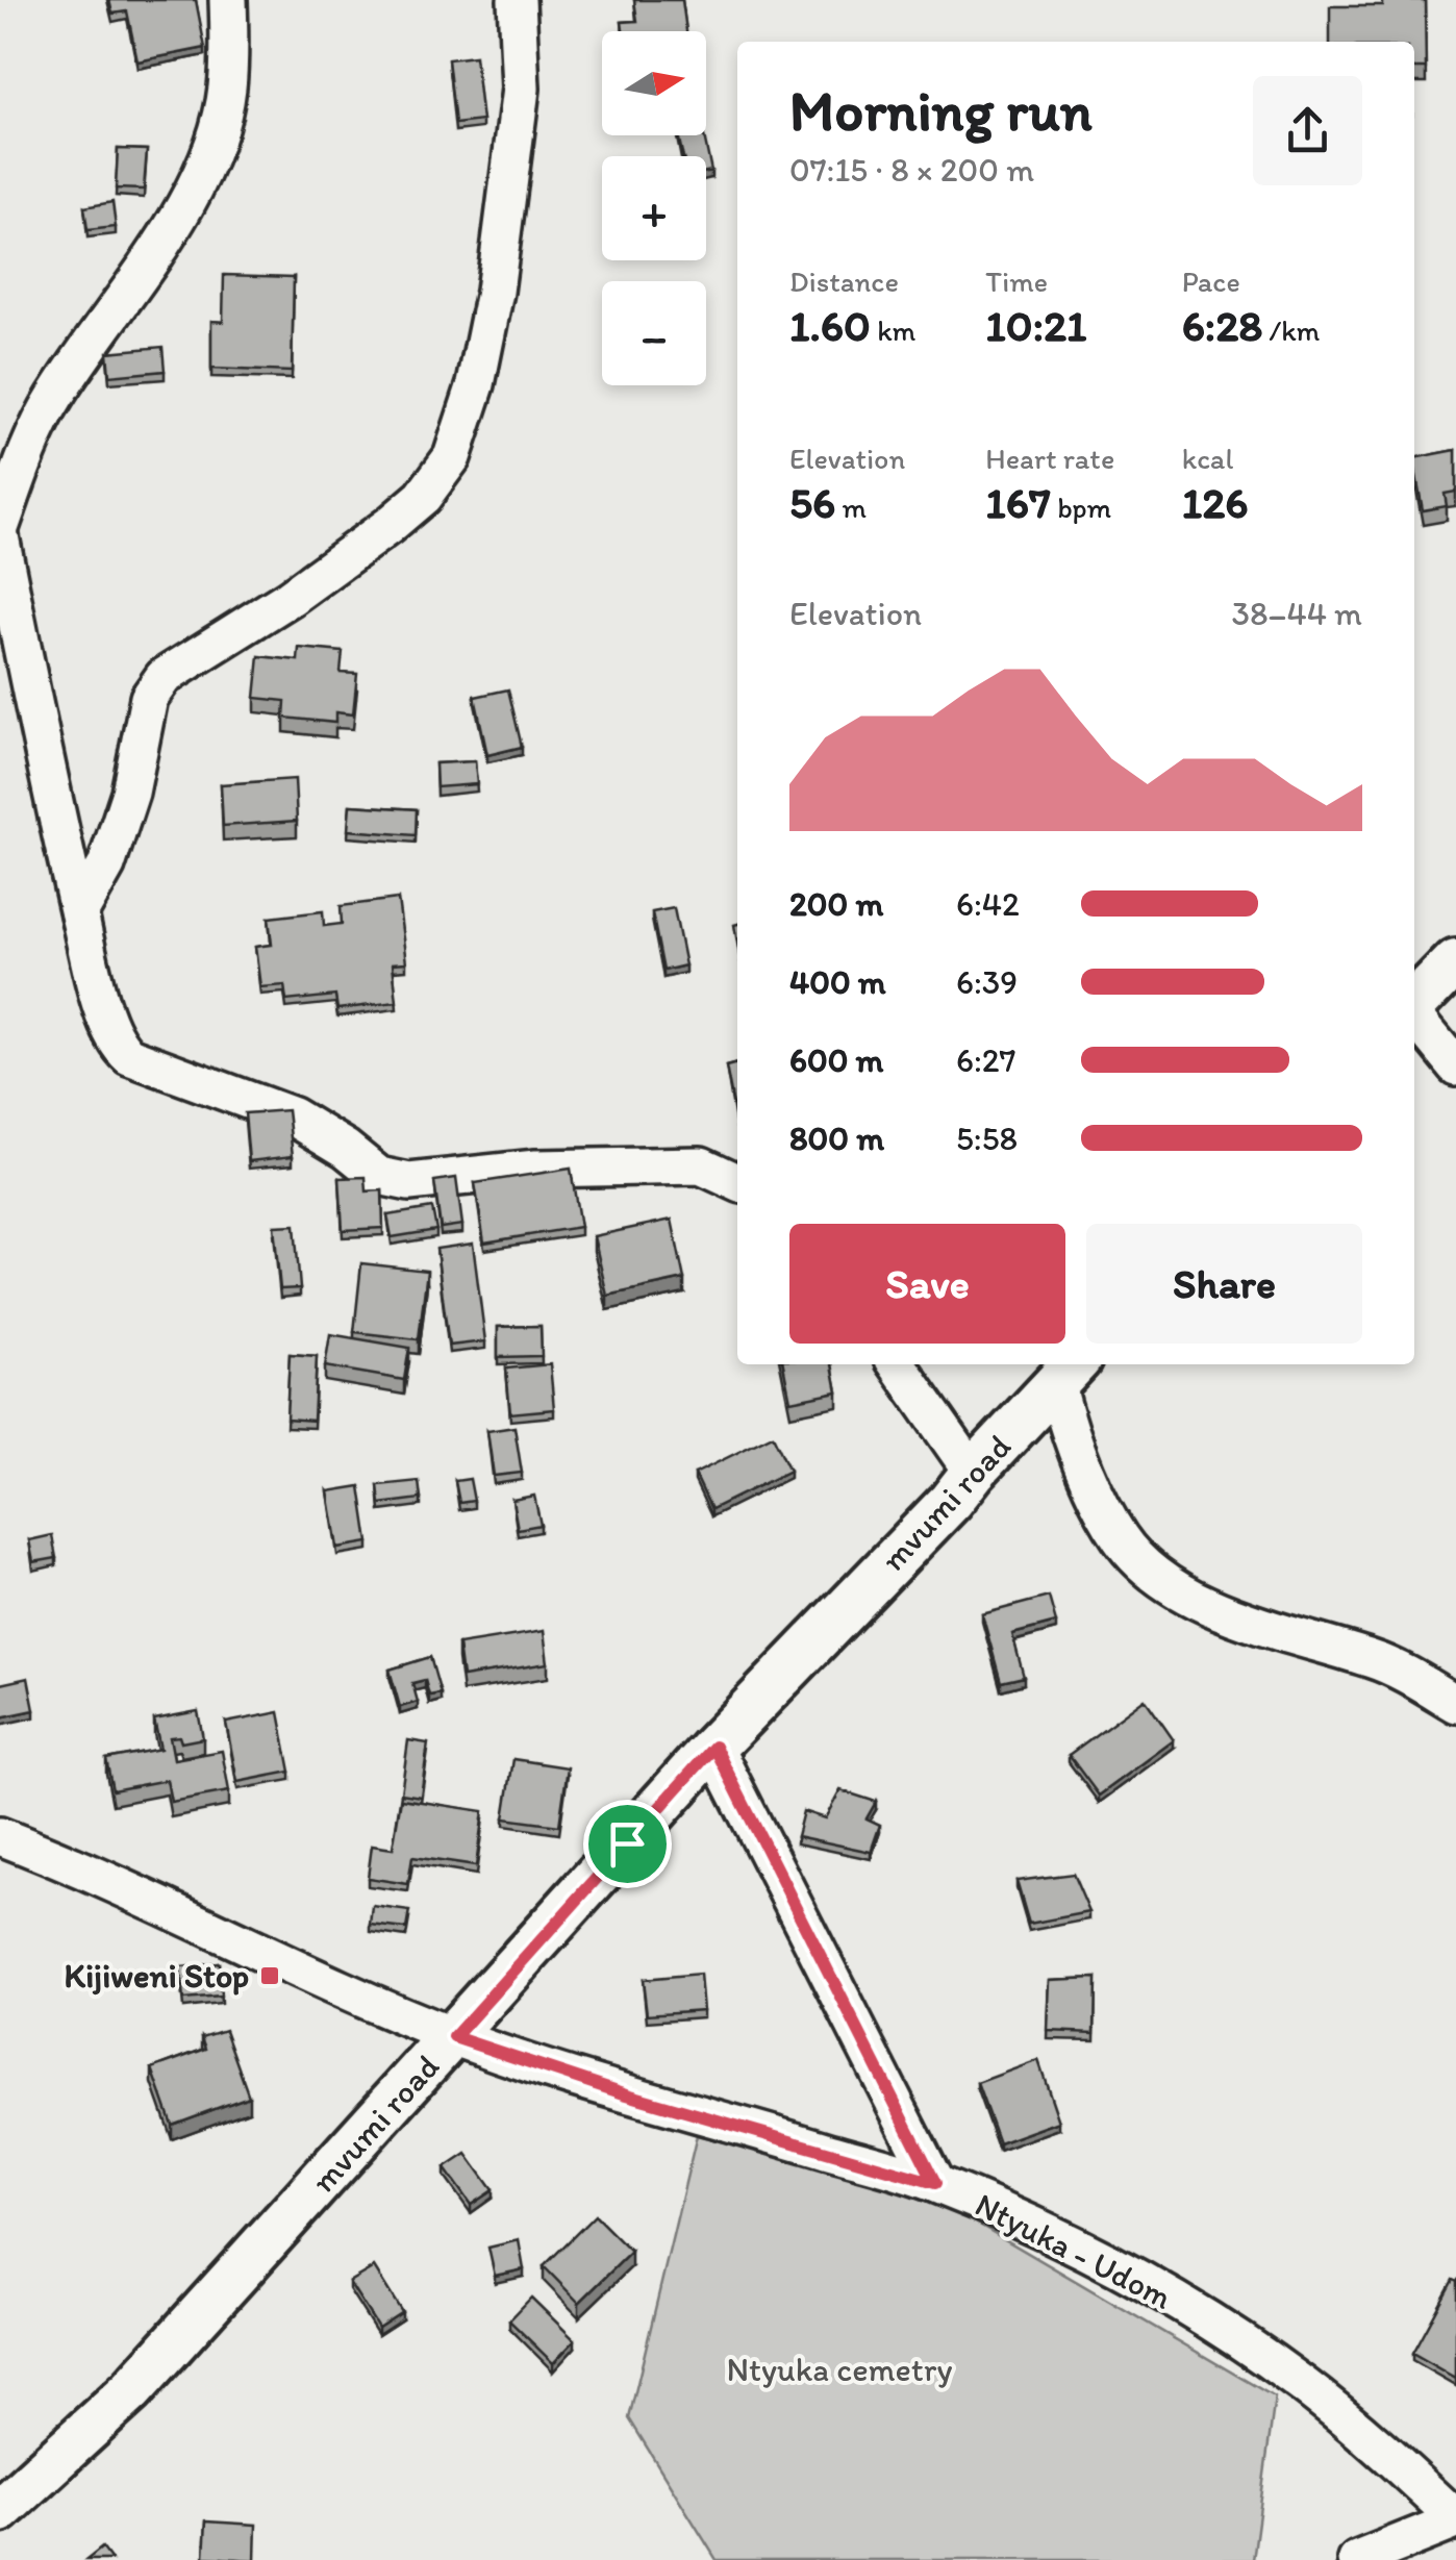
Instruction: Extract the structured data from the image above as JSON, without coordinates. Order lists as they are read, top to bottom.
{
  "streets": {
    "street": ["mvumi road", "Ntyuka - Udom"]
  },
  "crossings": [
    ["mvumi road", "Ntyuka - Udom"]
  ],
  "parks": ["Ntyuka cemetry"],
  "places": {
    "transit": ["Kijiweni Stop"]
  },
  "north": "right",
  "page": {
    "map_buttons": ["+", "−"],
    "heading": ["Morning run", "07:15 · 8 × 200 m"],
    "stats": [
      ["Distance", "1.60 km"],
      ["Time", "10:21"],
      ["Pace", "6:28 /km"],
      ["Elevation", "56 m"],
      ["Heart rate", "167 bpm"],
      ["kcal", "126"]
    ],
    "chart": ["Elevation", "38–44 m"],
    "list": [
      {
        "name": "200 m",
        "note": "6:42"
      },
      {
        "name": "400 m",
        "note": "6:39"
      },
      {
        "name": "600 m",
        "note": "6:27"
      },
      {
        "name": "800 m",
        "note": "5:58"
      }
    ],
    "buttons": ["Save", "Share"]
  }
}
